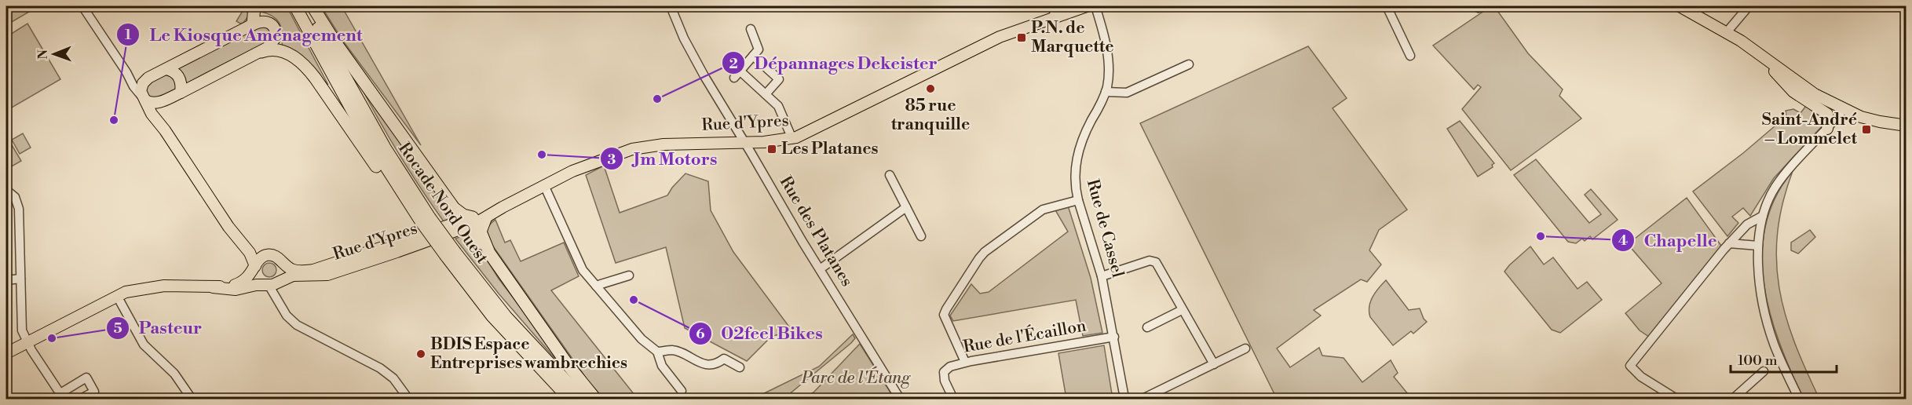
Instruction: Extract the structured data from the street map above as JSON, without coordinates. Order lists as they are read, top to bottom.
{
  "streets": {
    "highway": ["Rocade Nord Ouest"],
    "main road": ["Rue d'Ypres"],
    "street": ["Rue de Cassel", "Rue des Platanes", "Rue de l'Écaillon"]
  },
  "crossings": [
    ["Rue d'Ypres", "Rue des Platanes"],
    ["Rue de Cassel", "Rue de l'Écaillon"]
  ],
  "parks": ["Parc de l'Étang"],
  "places": {
    "transit": ["P.N. de Marquette", "Saint-André – Lommelet", "Les Platanes"],
    "other": [
      "85 rue tranquille",
      "Dépannages Dekeister",
      "Le Kiosque Aménagement",
      "Jm Motors",
      "Chapelle",
      "02feel Bikes",
      "Pasteur",
      "BDIS Espace Entreprises wambrechies"
    ]
  },
  "scale_bar": "100 m",
  "north": "left"
}
